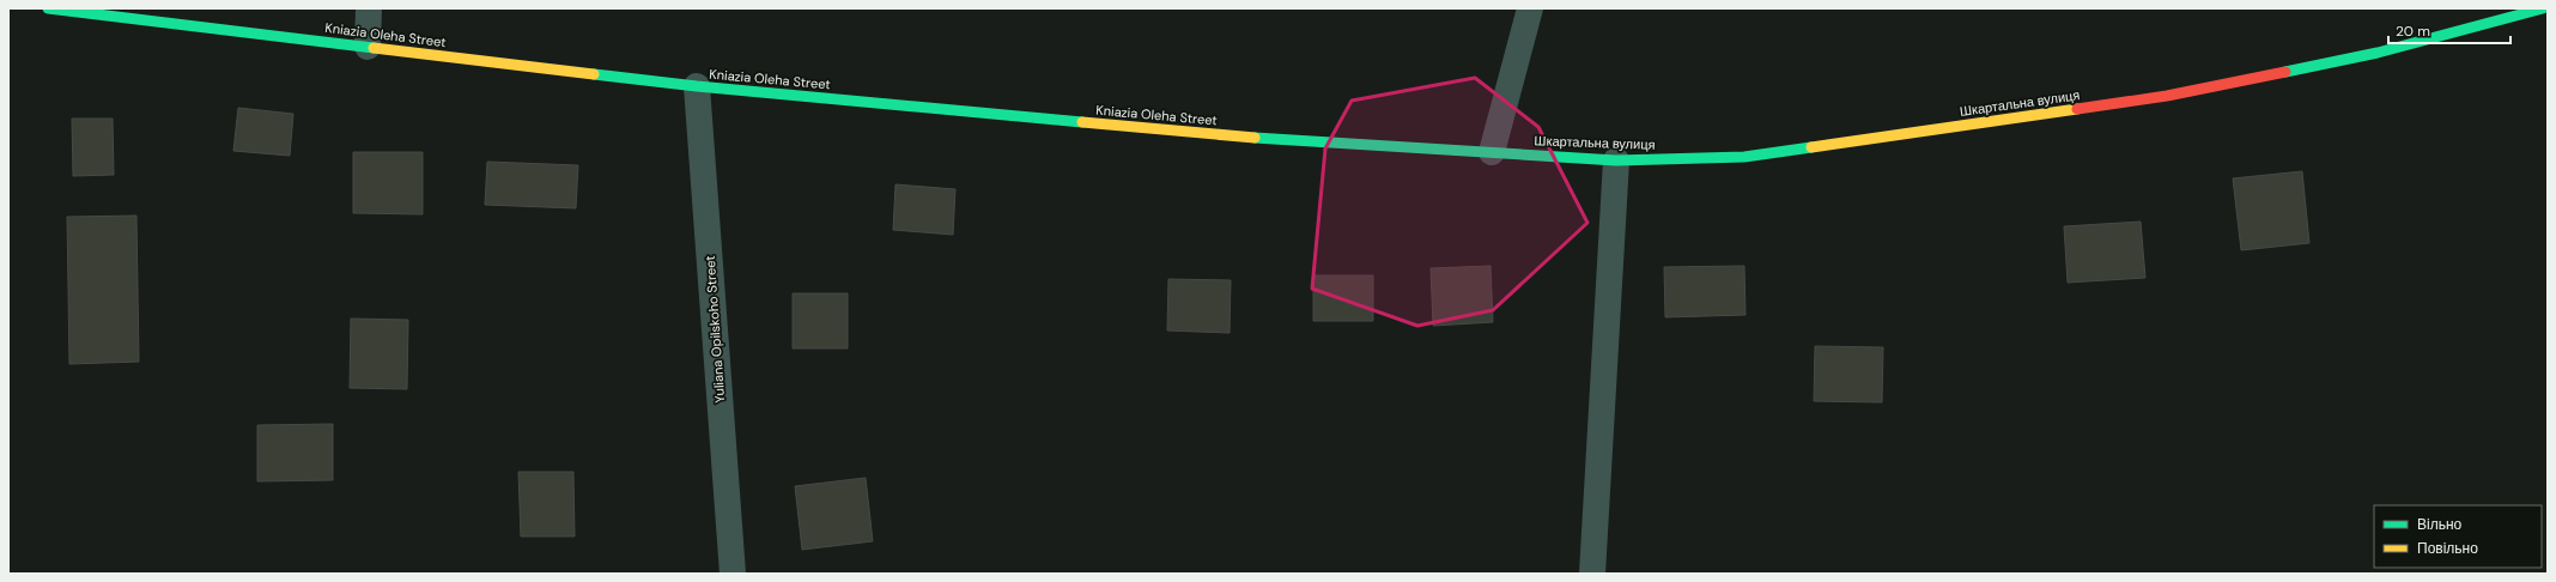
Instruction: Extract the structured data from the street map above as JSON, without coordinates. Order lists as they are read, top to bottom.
{
  "streets": {
    "street": ["Kniazia Oleha Street", "Шкартальна вулиця", "Yuliana Opilskoho Street"]
  },
  "crossings": [
    ["Kniazia Oleha Street", "Шкартальна вулиця"],
    ["Kniazia Oleha Street", "Yuliana Opilskoho Street"]
  ],
  "legend": ["Вільно", "Повільно"],
  "scale_bar": "20 m"
}
